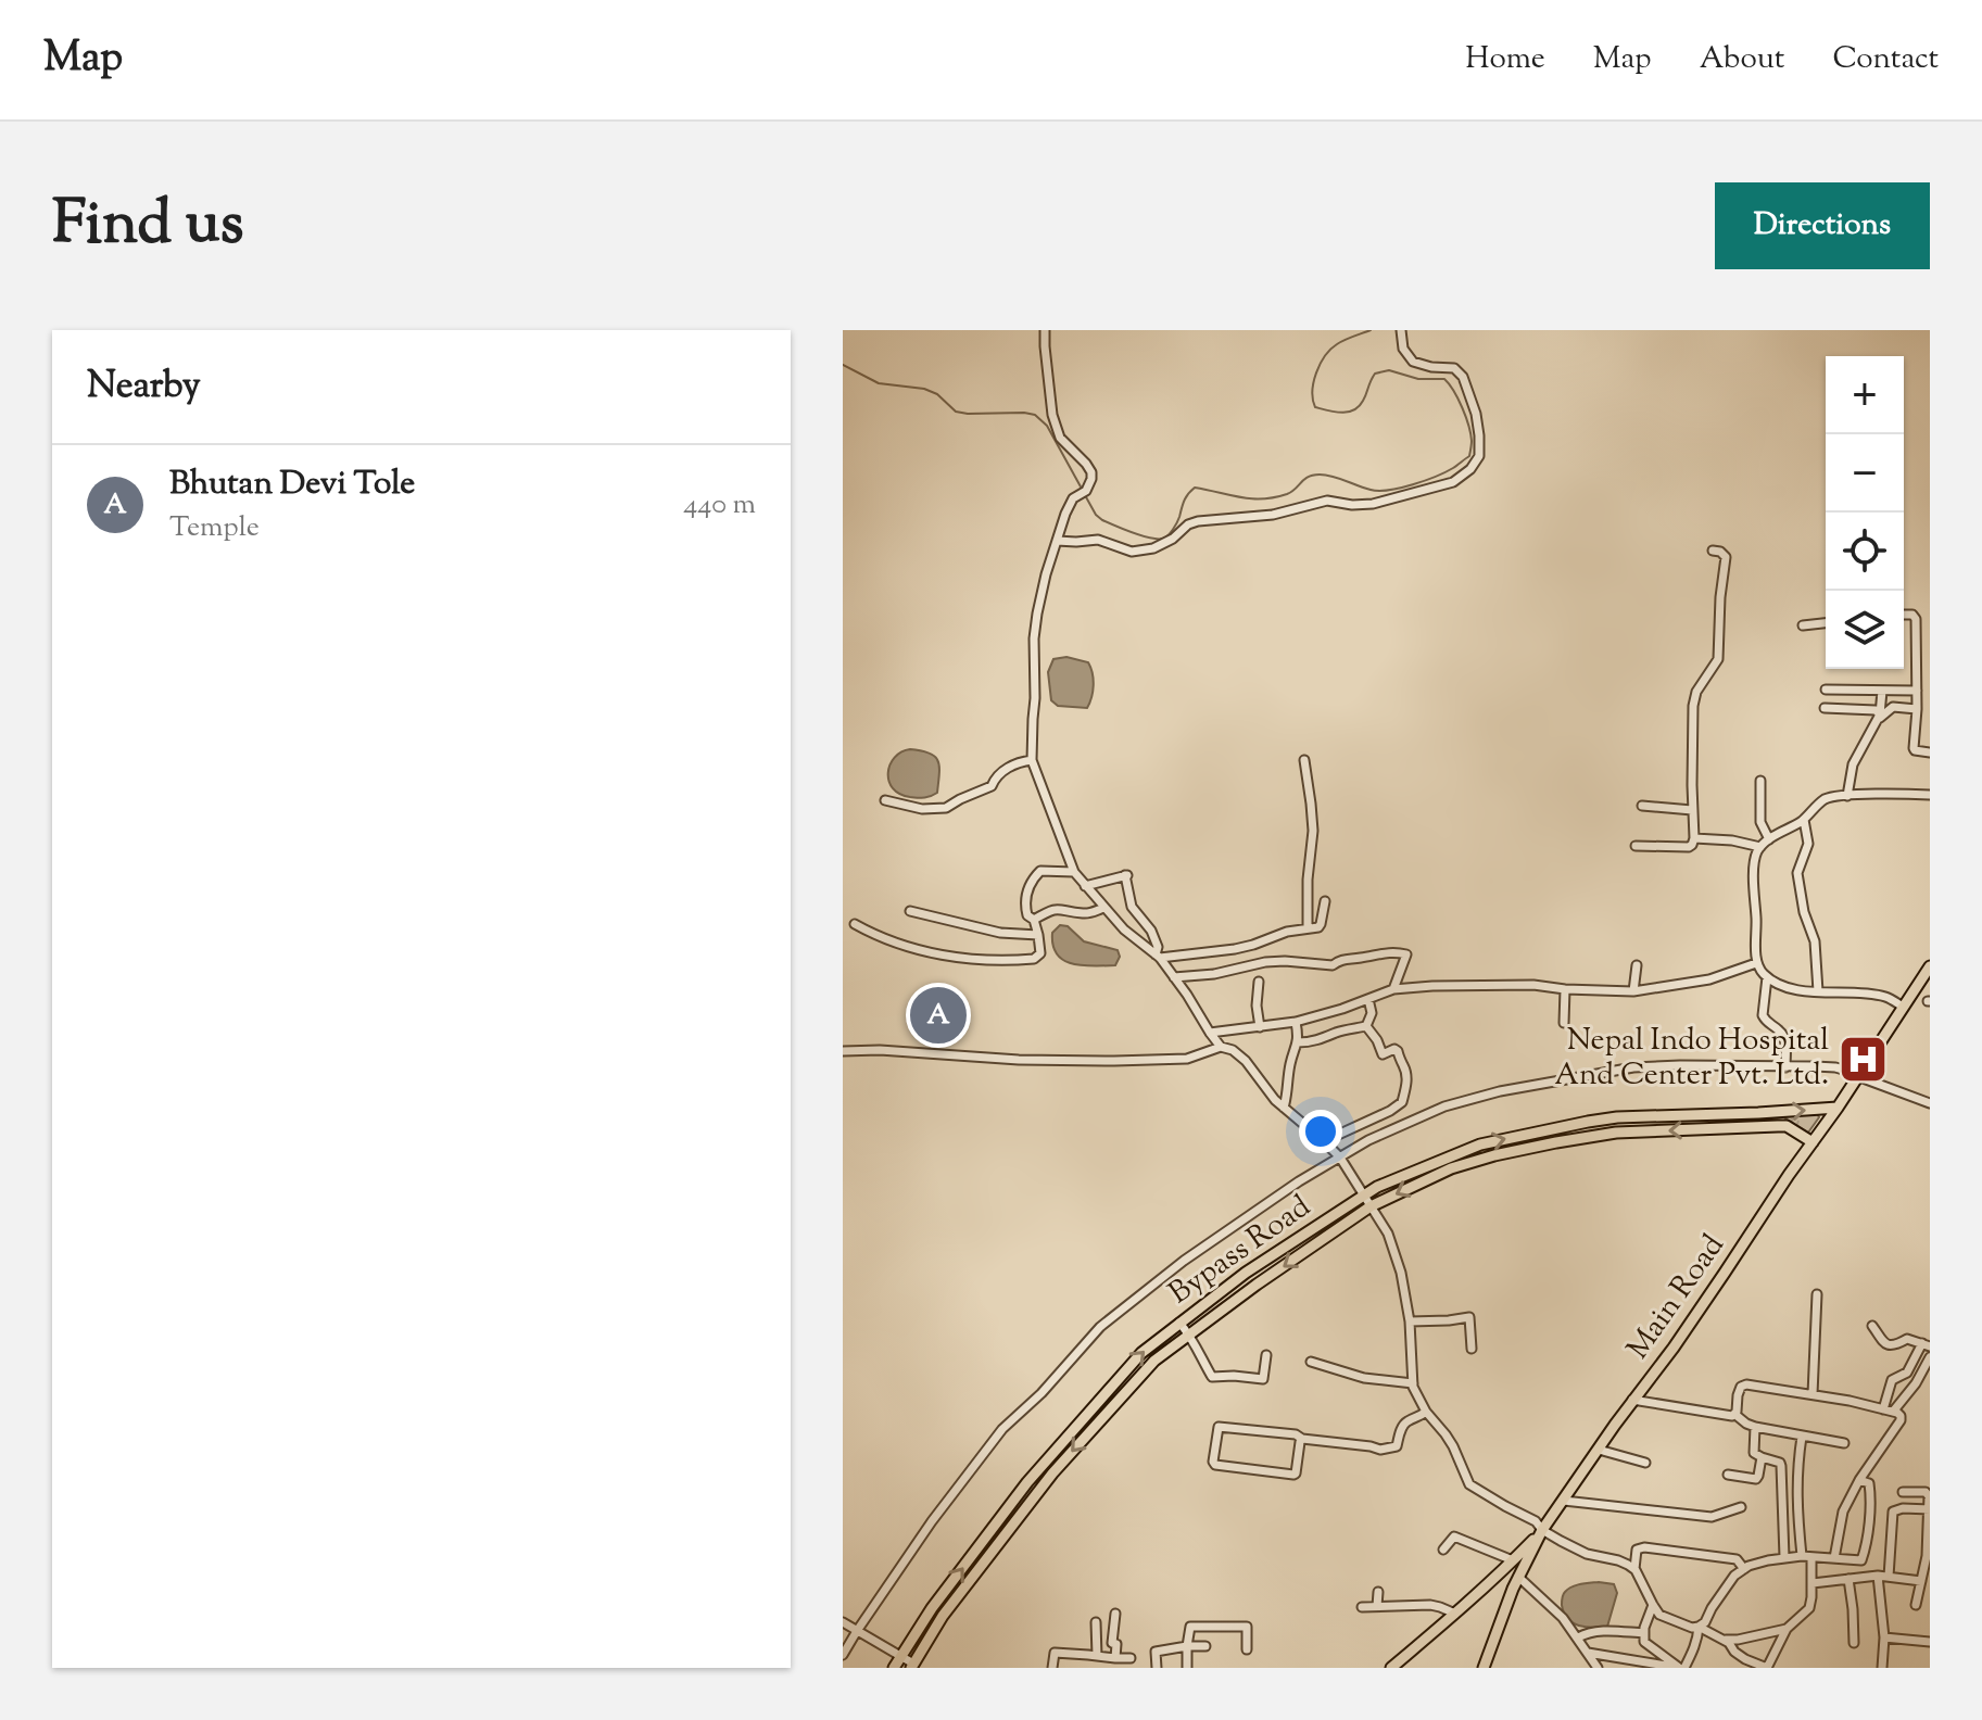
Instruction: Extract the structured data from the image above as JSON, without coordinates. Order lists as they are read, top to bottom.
{
  "streets": {
    "main road": ["Bypass Road", "Main Road"]
  },
  "crossings": [
    ["Bypass Road", "Main Road"]
  ],
  "places": {
    "hospital": ["Nepal Indo Hospital And Center Pvt. Ltd."]
  },
  "page": {
    "header": "Map",
    "nav": [
      "Home",
      "Map",
      "About",
      "Contact"
    ],
    "title": "Find us",
    "buttons": "Directions",
    "heading": "Nearby",
    "map_buttons": ["+", "−"],
    "list": [
      {
        "mark": "A",
        "name": "Bhutan Devi Tole",
        "note": "Temple",
        "value": "440 m"
      }
    ],
    "pins": "A"
  }
}
